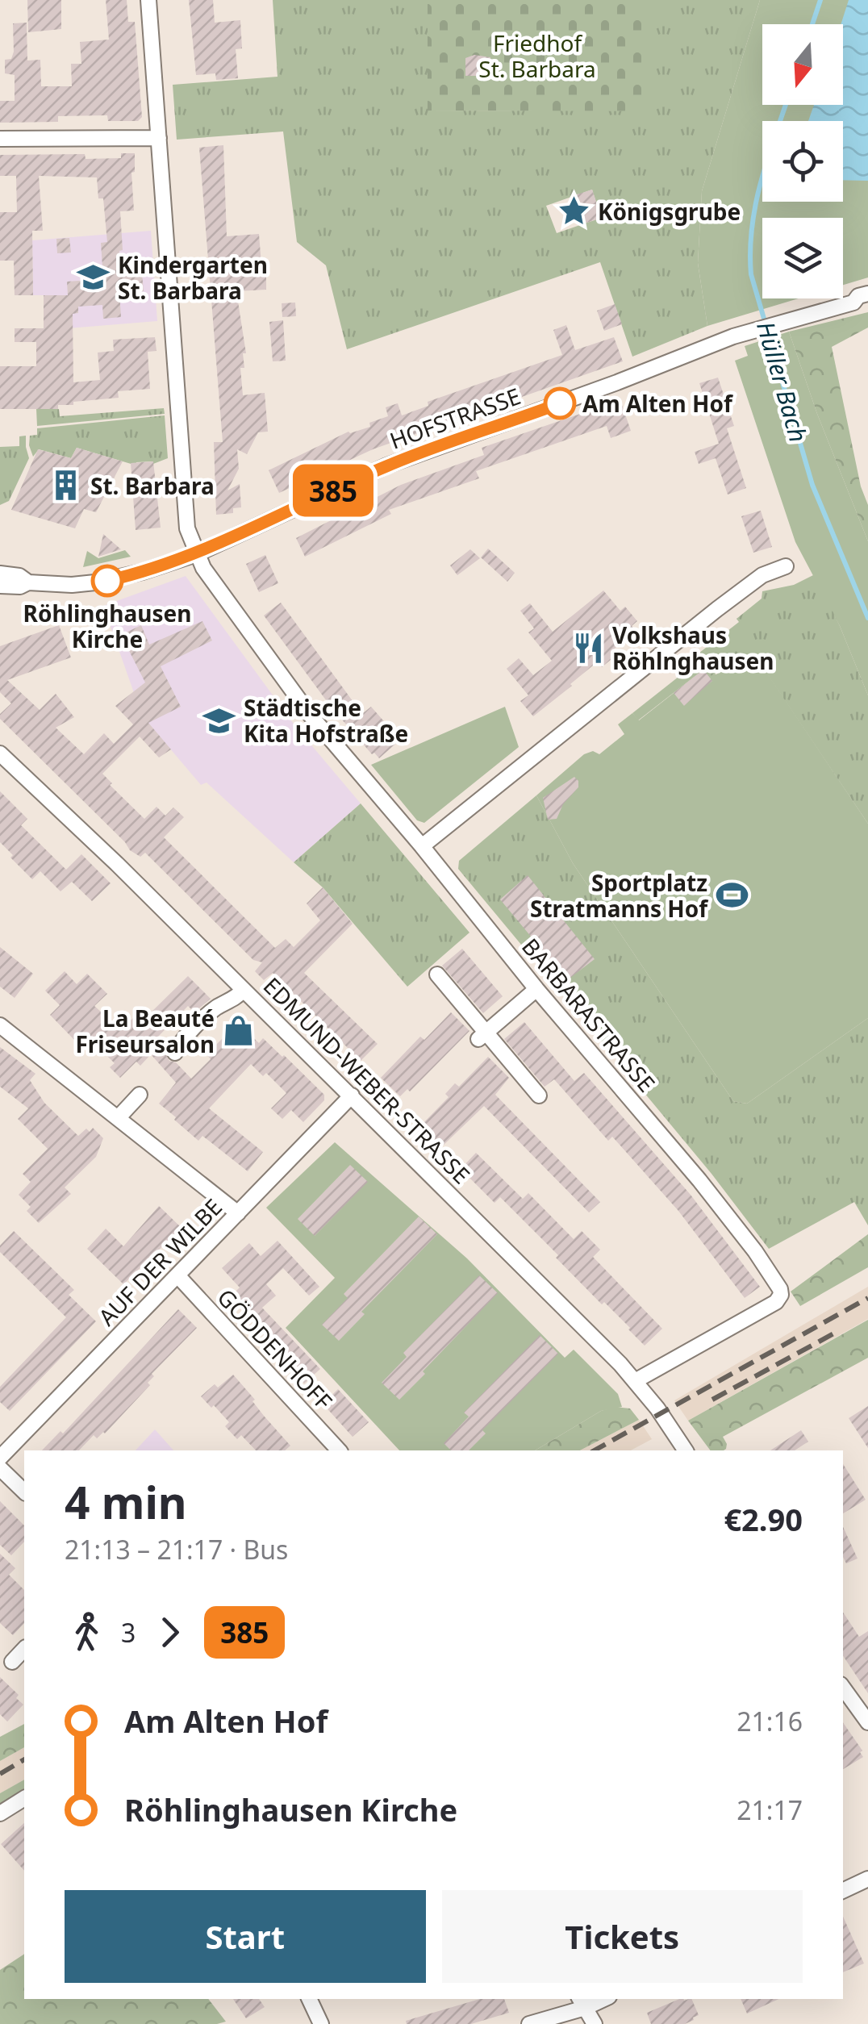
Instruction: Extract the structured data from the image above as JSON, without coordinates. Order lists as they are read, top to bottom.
{
  "streets": {
    "street": [
      "HOFSTRASSE",
      "BARBARASTRASSE",
      "EDMUND-WEBER-STRASSE",
      "AUF DER WILBE",
      "GÖDDENHOFF"
    ]
  },
  "crossings": [
    ["HOFSTRASSE", "BARBARASTRASSE"],
    ["BARBARASTRASSE", "EDMUND-WEBER-STRASSE"],
    ["EDMUND-WEBER-STRASSE", "AUF DER WILBE"],
    ["AUF DER WILBE", "GÖDDENHOFF"]
  ],
  "water": ["Hüller Bach"],
  "parks": ["Friedhof St. Barbara"],
  "places": {
    "place": ["Königsgrube"],
    "school or university": ["Kindergarten St. Barbara", "Städtische Kita Hofstraße"],
    "other": ["Am Alten Hof", "Röhlinghausen Kirche"],
    "building": ["St. Barbara"],
    "restaurant": ["Volkshaus Röhlnghausen"],
    "sports": ["Sportplatz Stratmanns Hof"],
    "shop": ["La Beauté Friseursalon"]
  },
  "lines": ["bus line 385"],
  "north": "bottom",
  "page": {
    "on_map": "385",
    "heading": ["4 min", "21:13 – 21:17 · Bus", "€2.90"],
    "legs": ["3", "385"],
    "list": [
      {
        "name": "Am Alten Hof",
        "value": "21:16"
      },
      {
        "name": "Röhlinghausen Kirche",
        "value": "21:17"
      }
    ],
    "buttons": ["Start", "Tickets"]
  }
}
